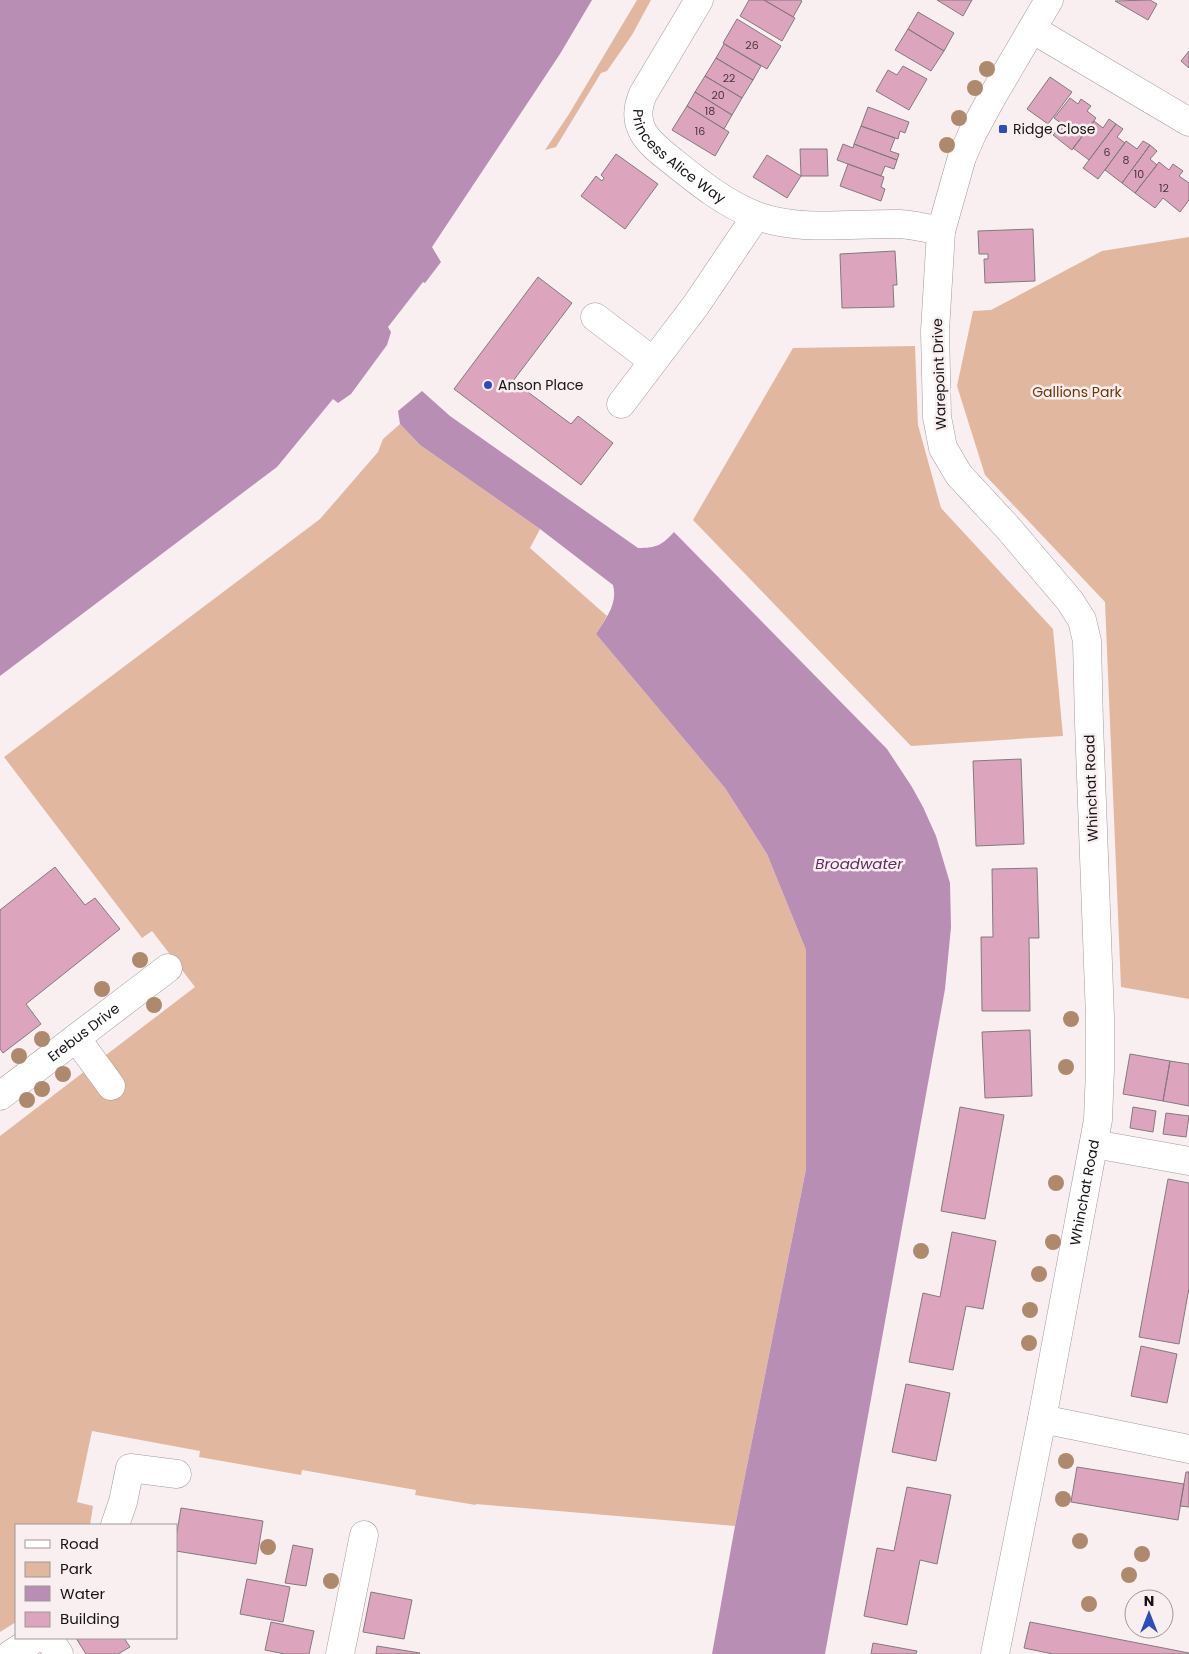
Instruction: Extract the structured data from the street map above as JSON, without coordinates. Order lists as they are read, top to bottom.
{
  "streets": {
    "street": [
      "Princess Alice Way",
      "Warepoint Drive",
      "Whinchat Road",
      "Erebus Drive"
    ]
  },
  "crossings": [
    ["Princess Alice Way", "Warepoint Drive"],
    ["Warepoint Drive", "Whinchat Road"]
  ],
  "water": ["Broadwater"],
  "parks": ["Gallions Park"],
  "places": {
    "transit": ["Ridge Close"],
    "other": ["Anson Place"]
  },
  "house_numbers": [
    "26",
    "22",
    "20",
    "18",
    "16",
    "6",
    "8",
    "10",
    "12"
  ],
  "legend": [
    "Road",
    "Park",
    "Water",
    "Building"
  ],
  "north": "top"
}
